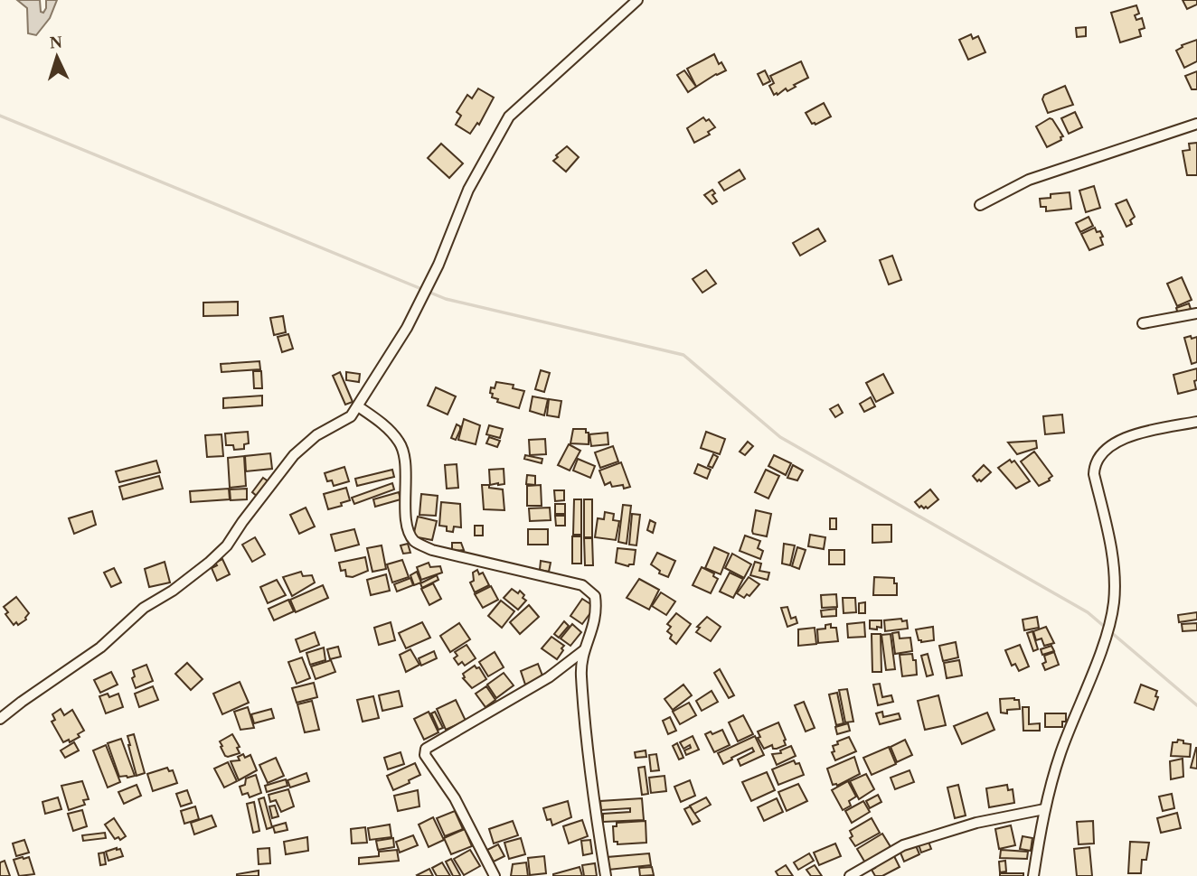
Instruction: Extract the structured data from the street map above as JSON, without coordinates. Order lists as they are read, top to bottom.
{
  "north": "top"
}
